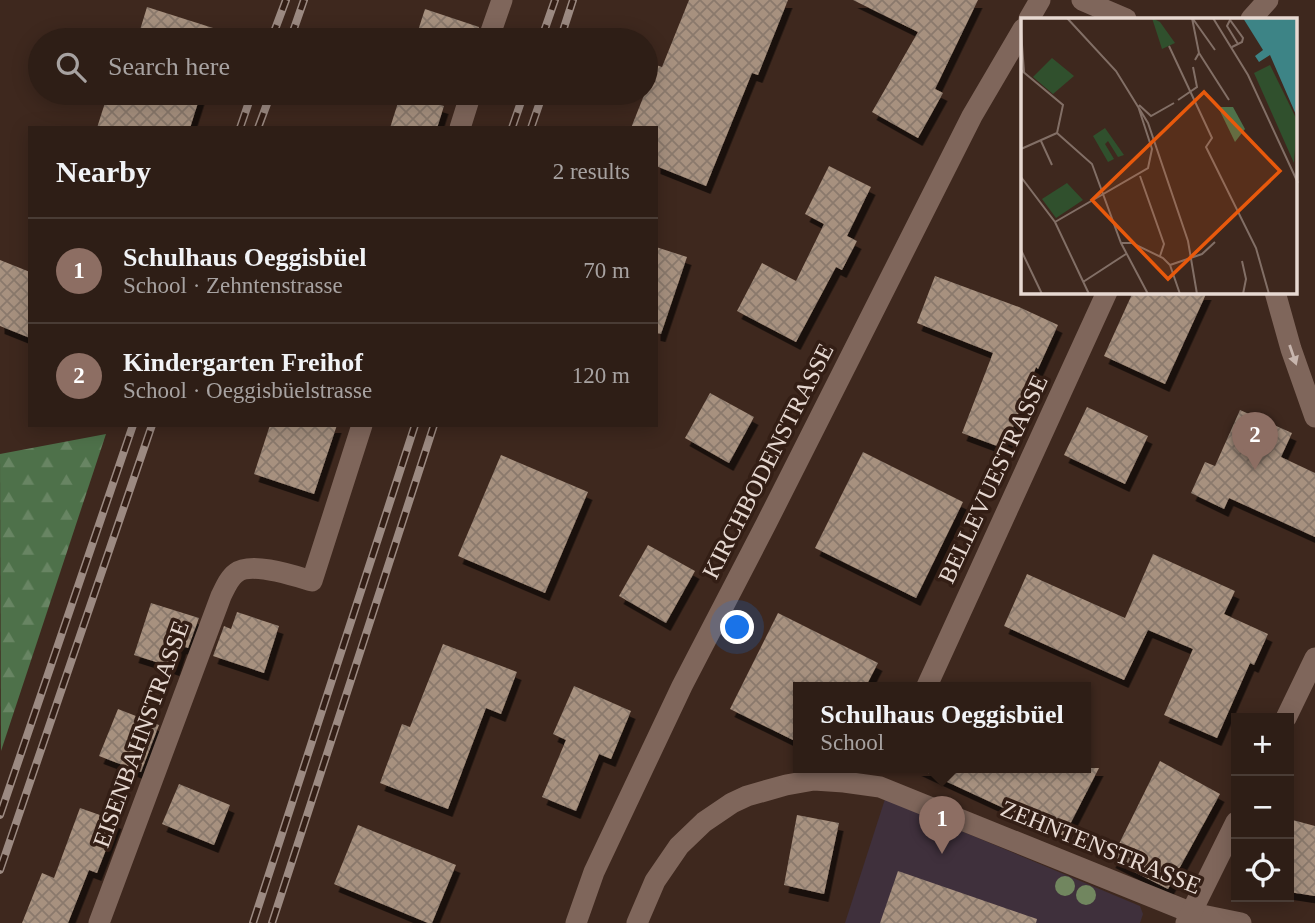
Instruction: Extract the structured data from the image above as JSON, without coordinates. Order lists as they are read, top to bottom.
{
  "streets": {
    "street": [
      "KIRCHBODENSTRASSE",
      "BELLEVUESTRASSE",
      "EISENBAHNSTRASSE",
      "ZEHNTENSTRASSE"
    ]
  },
  "page": {
    "search": "Search here",
    "heading": ["Nearby", "2 results"],
    "list": [
      {
        "mark": "1",
        "name": "Schulhaus Oeggisbüel",
        "note": "School · Zehntenstrasse",
        "value": "70 m"
      },
      {
        "mark": "2",
        "name": "Kindergarten Freihof",
        "note": "School · Oeggisbüelstrasse",
        "value": "120 m"
      }
    ],
    "pins": ["2", "1"],
    "popup": ["Schulhaus Oeggisbüel", "School"],
    "map_buttons": ["+", "−"]
  }
}
